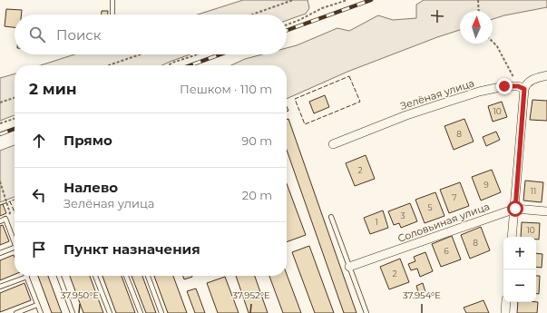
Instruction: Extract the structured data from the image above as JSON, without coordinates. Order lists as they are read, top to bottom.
{
  "streets": {
    "street": ["Зелёная улица", "Соловьиная улица"]
  },
  "house_numbers": [
    "10",
    "8",
    "2",
    "9",
    "11",
    "7",
    "5",
    "3",
    "1",
    "10",
    "8",
    "6",
    "2"
  ],
  "north": "top",
  "page": {
    "search": "Поиск",
    "heading": ["2 мин", "Пешком · 110 m"],
    "list": [
      ["Прямо", "90 m"],
      ["Налево", "Зелёная улица", "20 m"],
      "Пункт назначения"
    ],
    "map_buttons": ["+", "−"]
  },
  "coordinates": ["37.950°E", "37.952°E", "37.954°E"]
}
